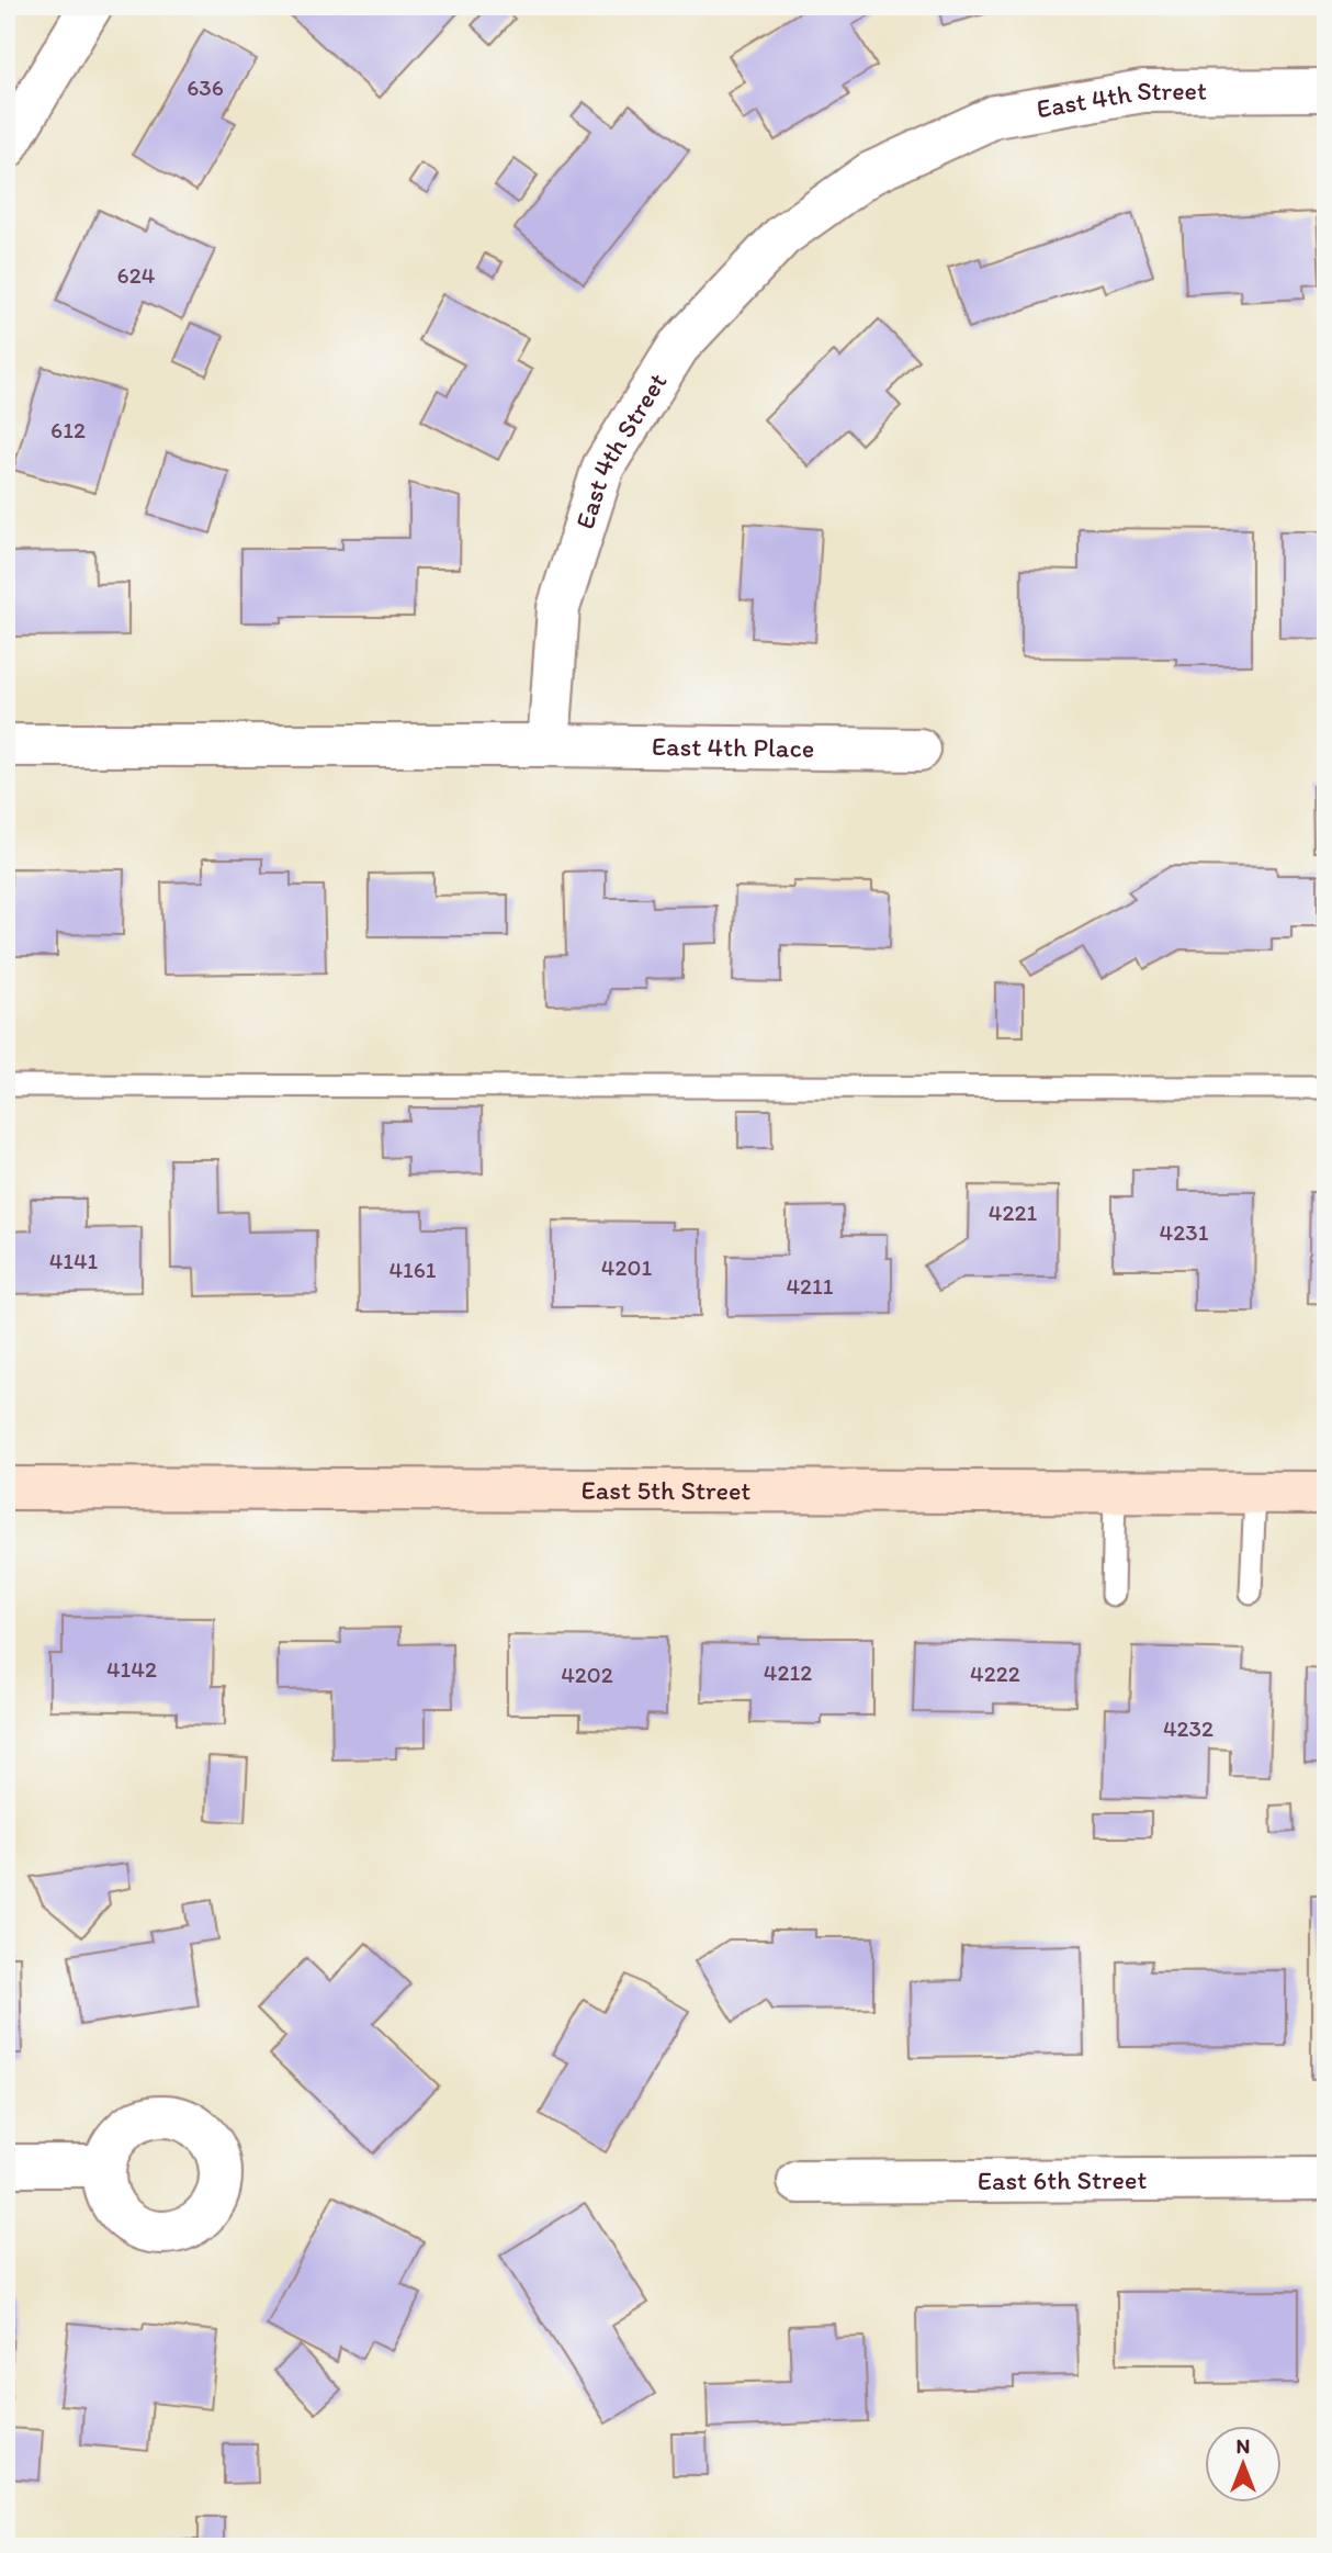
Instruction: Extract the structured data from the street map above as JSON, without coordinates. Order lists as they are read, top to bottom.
{
  "streets": {
    "street": [
      "East 4th Street",
      "East 4th Place",
      "East 5th Street",
      "East 6th Street"
    ]
  },
  "crossings": [
    ["East 4th Street", "East 4th Place"]
  ],
  "house_numbers": [
    "636",
    "624",
    "612",
    "4221",
    "4231",
    "4141",
    "4201",
    "4161",
    "4211",
    "4142",
    "4212",
    "4222",
    "4202",
    "4232"
  ],
  "north": "top"
}
